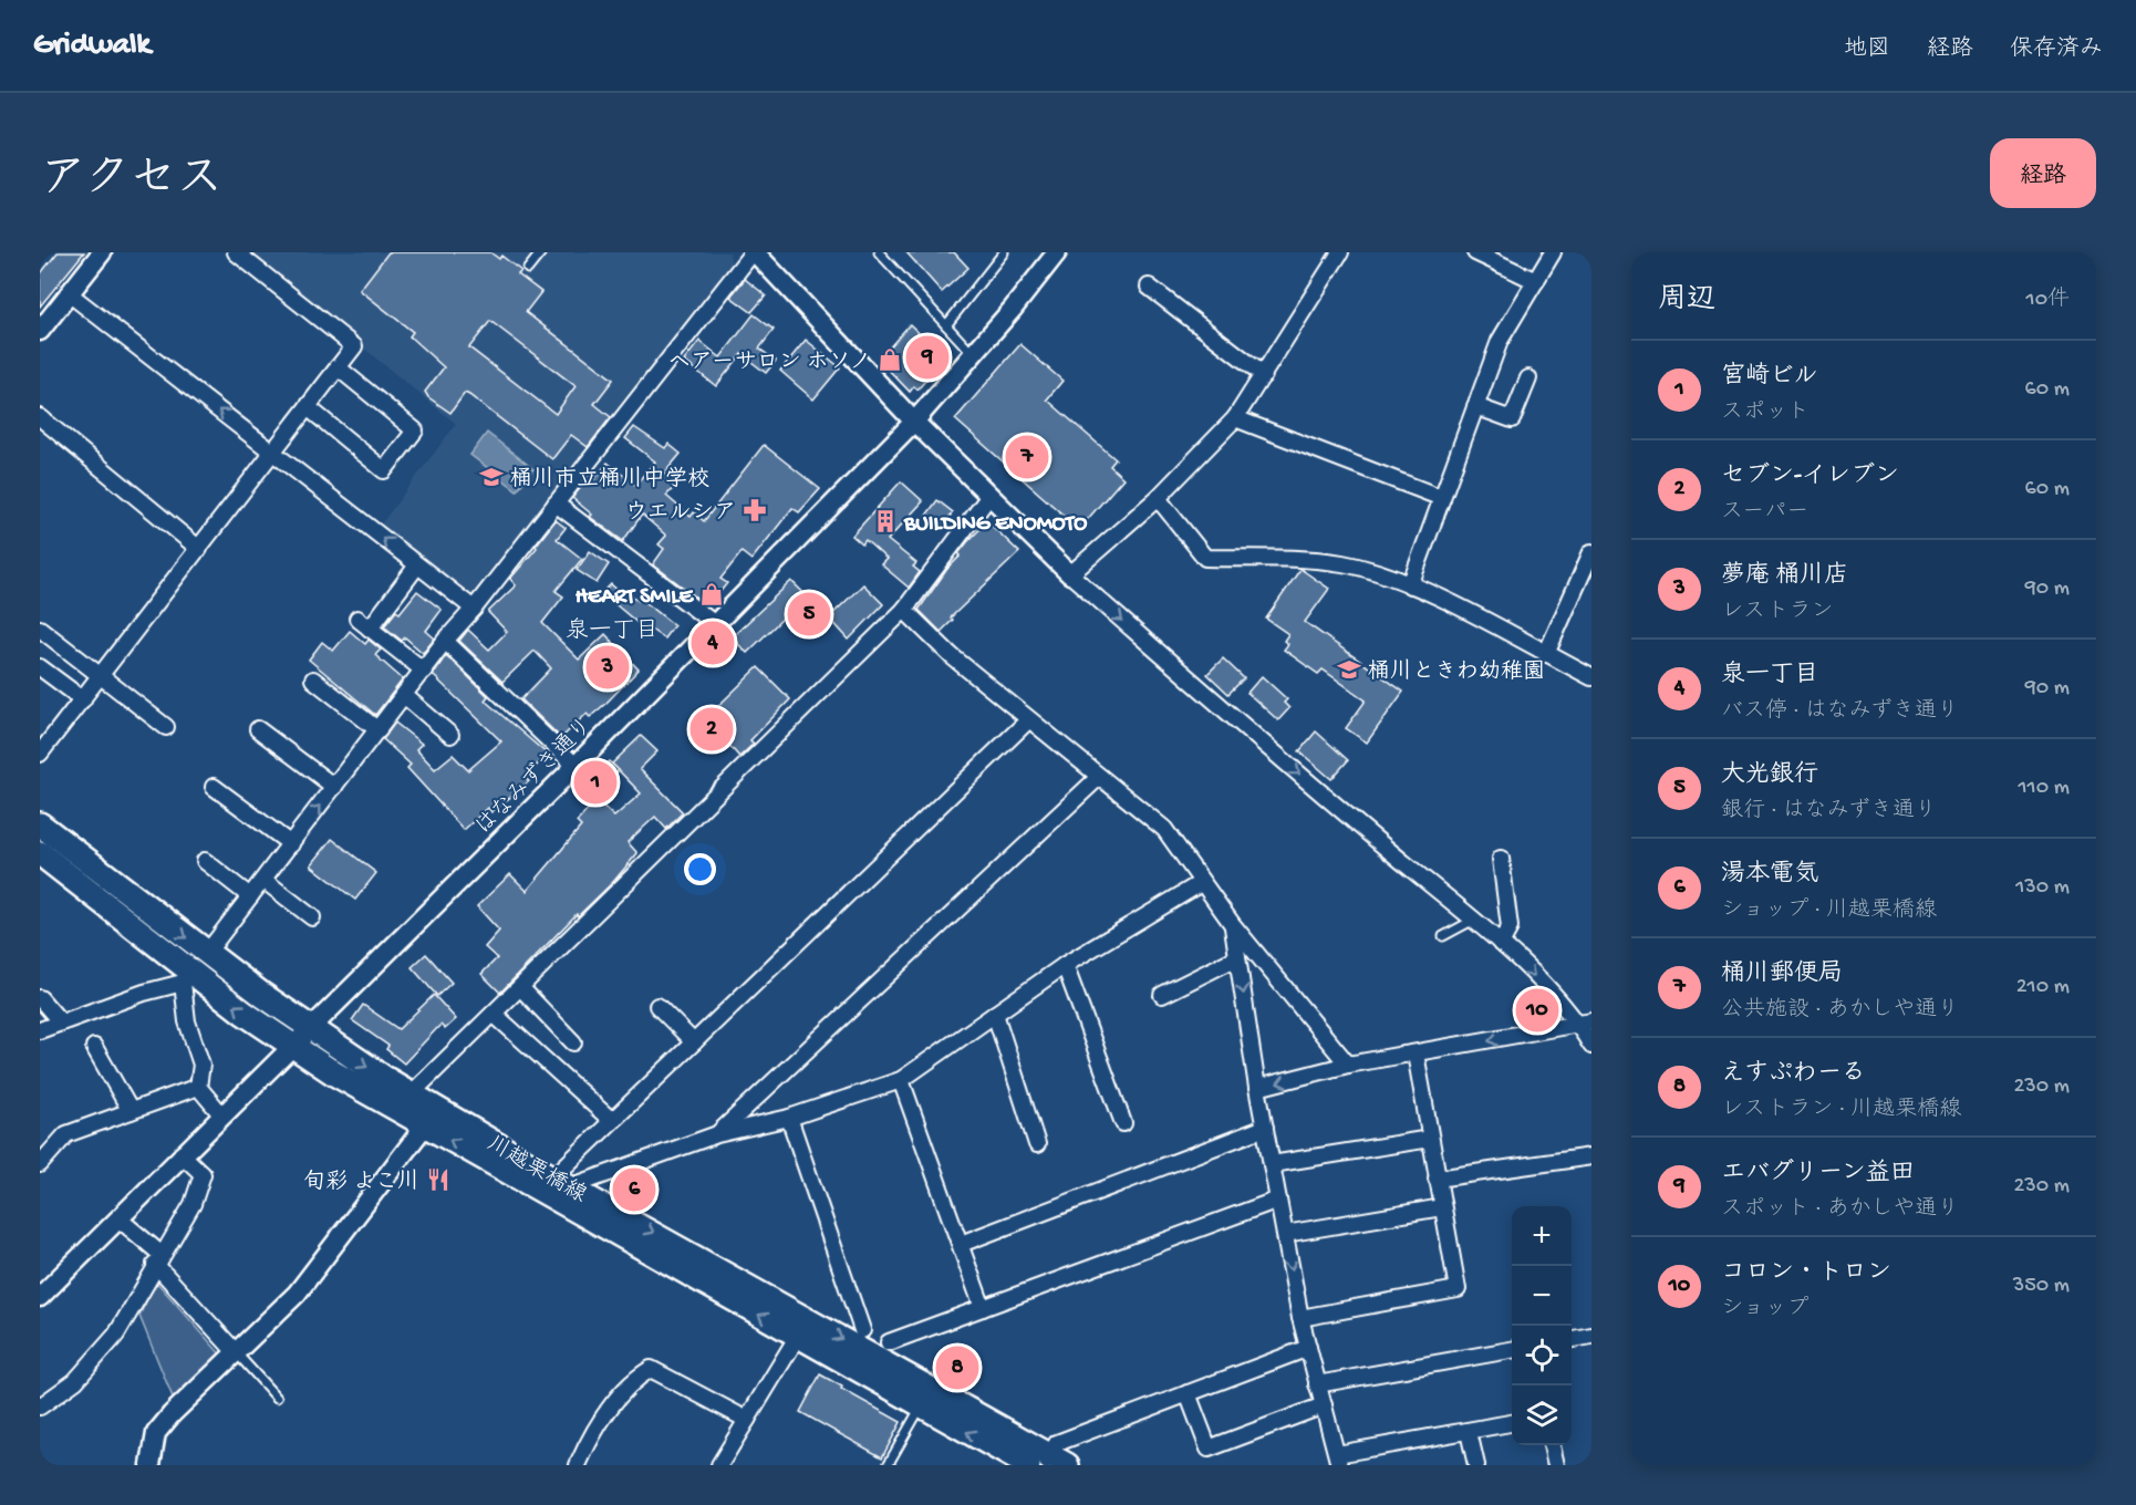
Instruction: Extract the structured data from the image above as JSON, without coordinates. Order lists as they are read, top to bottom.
{
  "streets": {
    "main road": ["川越栗橋線"],
    "street": ["はなみずき通り"]
  },
  "crossings": [
    ["はなみずき通り", "川越栗橋線"]
  ],
  "districts": ["泉一丁目"],
  "places": {
    "shop": ["ヘアーサロン ホソノ", "HEART SMILE"],
    "school or university": ["桶川市立桶川中学校", "桶川ときわ幼稚園"],
    "pharmacy": ["ウエルシア"],
    "building": ["BUILDING ENOMOTO"],
    "restaurant": ["旬彩 よこ川"]
  },
  "page": {
    "header": "Gridwalk",
    "nav": ["地図", "経路", "保存済み"],
    "title": "アクセス",
    "buttons": "経路",
    "heading": ["周辺", "10件"],
    "pins": [
      "9",
      "7",
      "5",
      "4",
      "3",
      "2",
      "1",
      "10",
      "6",
      "8"
    ],
    "list": [
      {
        "mark": "1",
        "name": "宮崎ビル",
        "note": "スポット",
        "value": "60 m"
      },
      {
        "mark": "2",
        "name": "セブン-イレブン",
        "note": "スーパー",
        "value": "60 m"
      },
      {
        "mark": "3",
        "name": "夢庵 桶川店",
        "note": "レストラン",
        "value": "90 m"
      },
      {
        "mark": "4",
        "name": "泉一丁目",
        "note": "バス停 · はなみずき通り",
        "value": "90 m"
      },
      {
        "mark": "5",
        "name": "大光銀行",
        "note": "銀行 · はなみずき通り",
        "value": "110 m"
      },
      {
        "mark": "6",
        "name": "湯本電気",
        "note": "ショップ · 川越栗橋線",
        "value": "130 m"
      },
      {
        "mark": "7",
        "name": "桶川郵便局",
        "note": "公共施設 · あかしや通り",
        "value": "210 m"
      },
      {
        "mark": "8",
        "name": "えすぷわーる",
        "note": "レストラン · 川越栗橋線",
        "value": "230 m"
      },
      {
        "mark": "9",
        "name": "エバグリーン益田",
        "note": "スポット · あかしや通り",
        "value": "230 m"
      },
      {
        "mark": "10",
        "name": "コロン・トロン",
        "note": "ショップ",
        "value": "350 m"
      }
    ],
    "map_buttons": ["+", "−"]
  }
}
